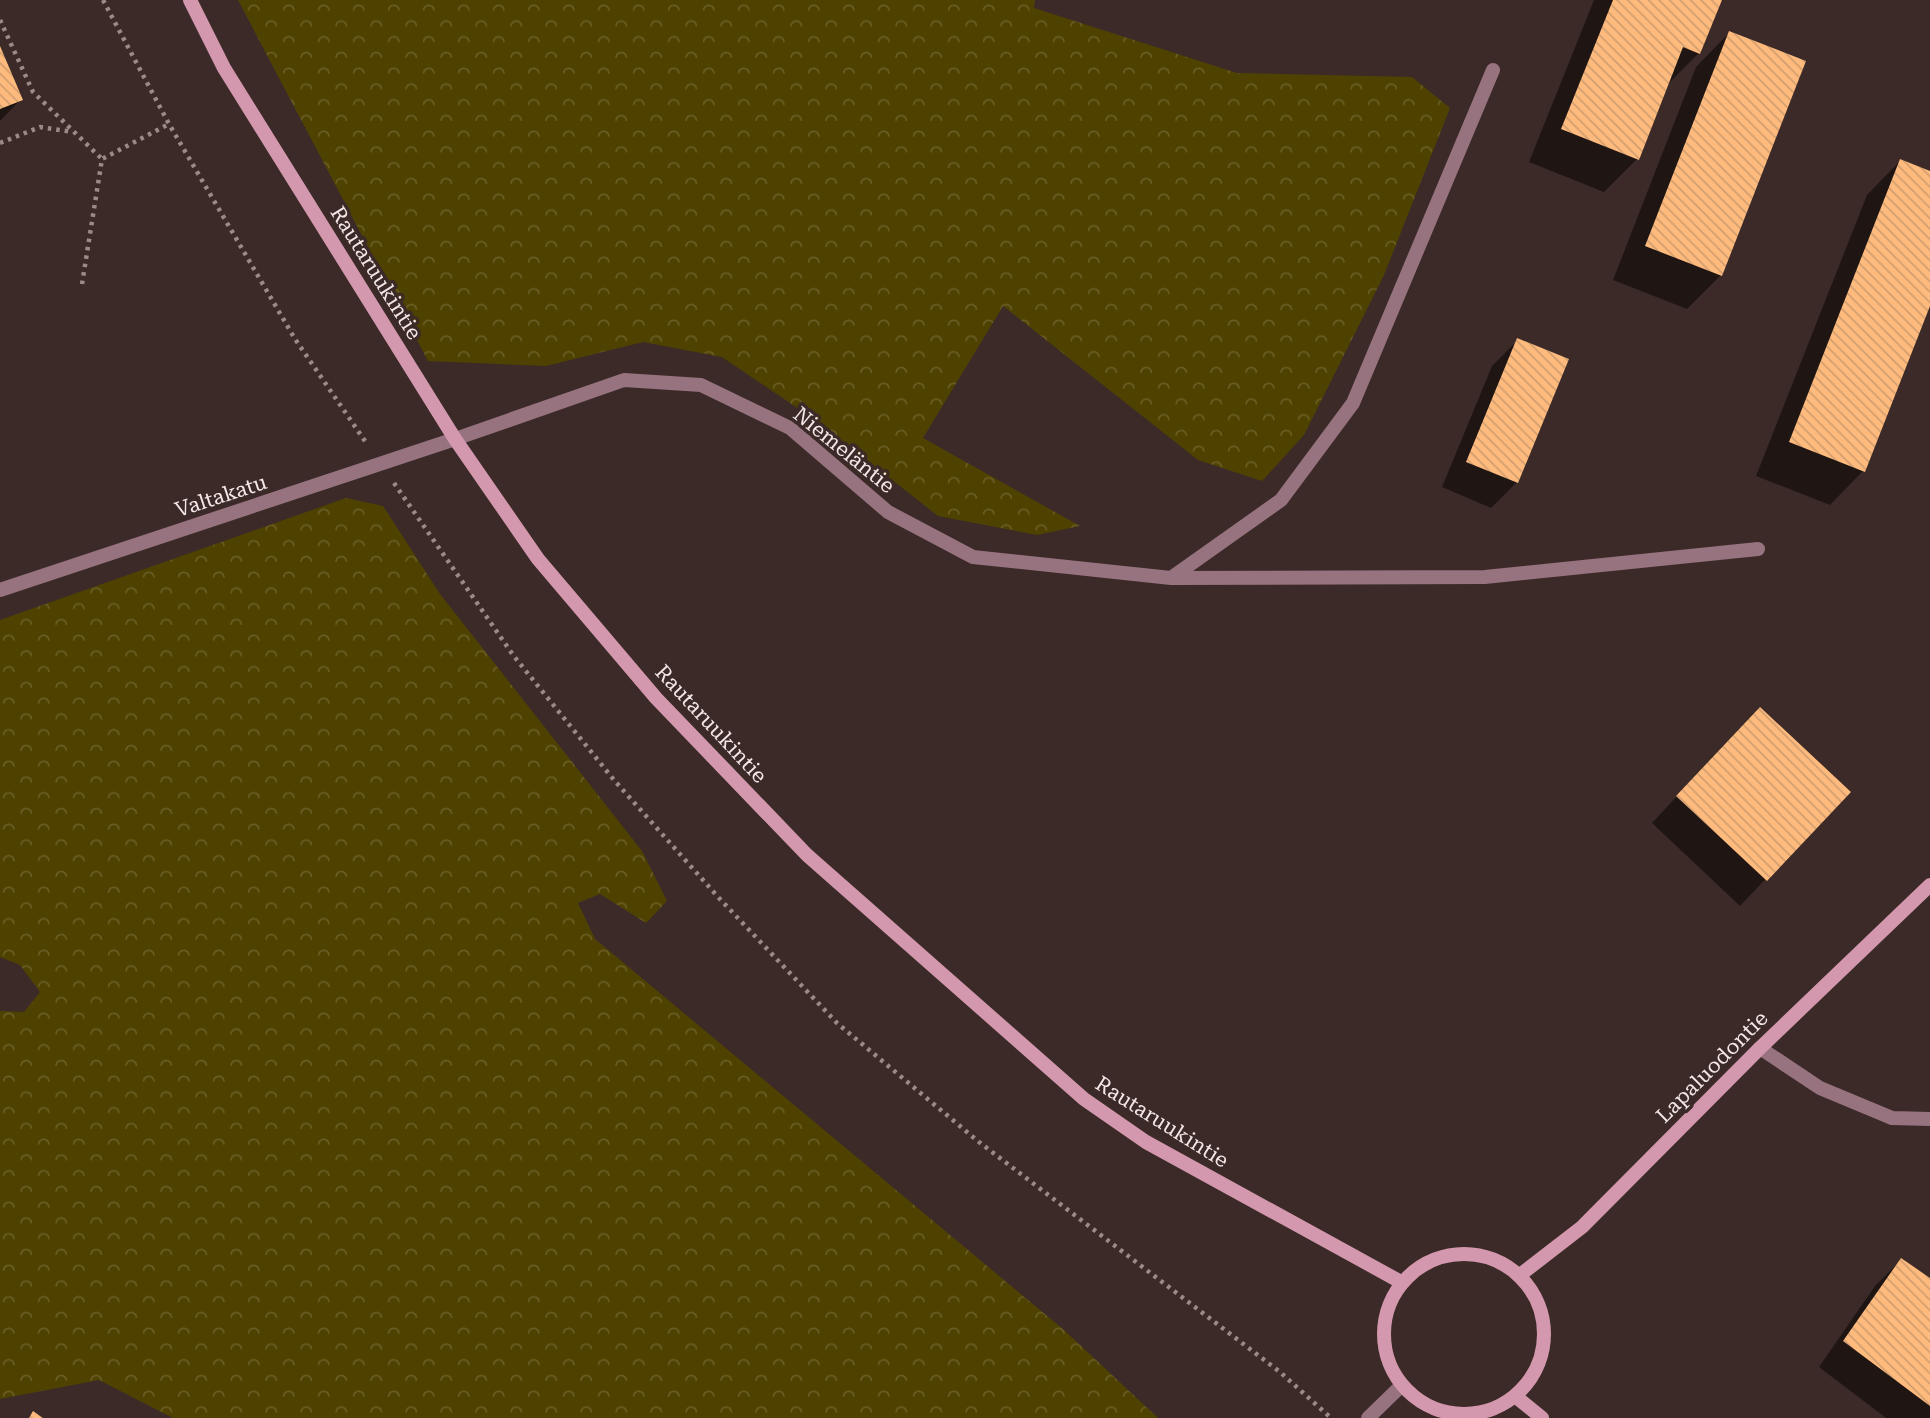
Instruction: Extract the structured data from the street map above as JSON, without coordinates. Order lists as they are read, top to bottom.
{
  "streets": {
    "main road": ["Rautaruukintie", "Lapaluodontie"],
    "street": ["Niemeläntie", "Valtakatu"]
  },
  "crossings": [
    ["Rautaruukintie", "Niemeläntie"],
    ["Rautaruukintie", "Valtakatu"],
    ["Rautaruukintie", "Lapaluodontie"],
    ["Niemeläntie", "Valtakatu"]
  ]
}
